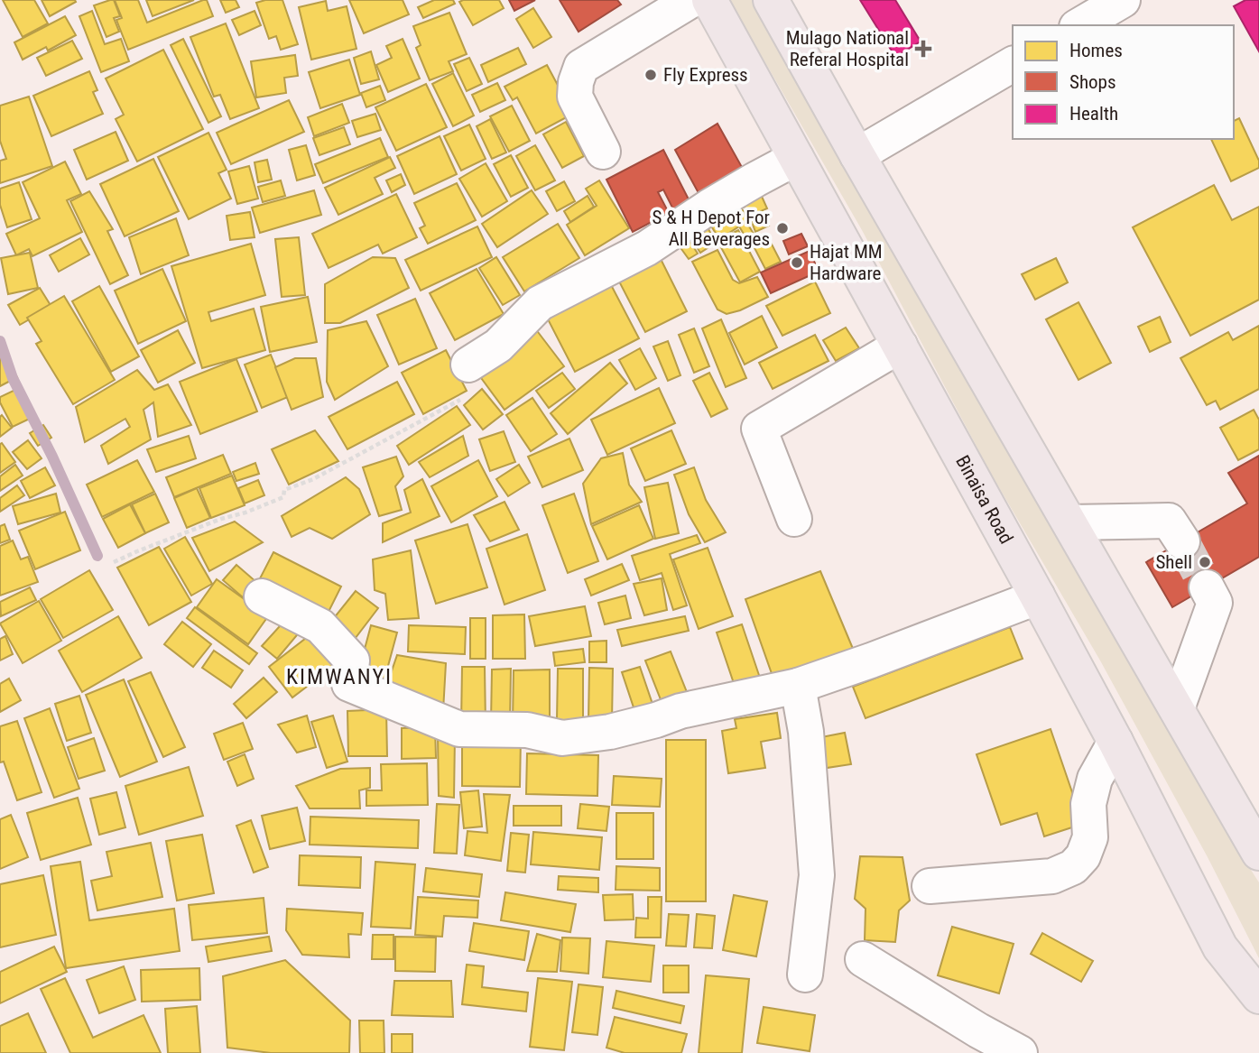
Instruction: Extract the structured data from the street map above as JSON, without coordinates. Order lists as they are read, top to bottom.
{
  "streets": {
    "main road": ["Binaisa Road"]
  },
  "districts": ["KIMWANYI"],
  "places": {
    "health": ["Mulago National Referal Hospital"],
    "other": [
      "Fly Express",
      "S & H Depot For All Beverages",
      "Hajat MM Hardware",
      "Shell"
    ]
  },
  "legend": ["Homes", "Shops", "Health"]
}
